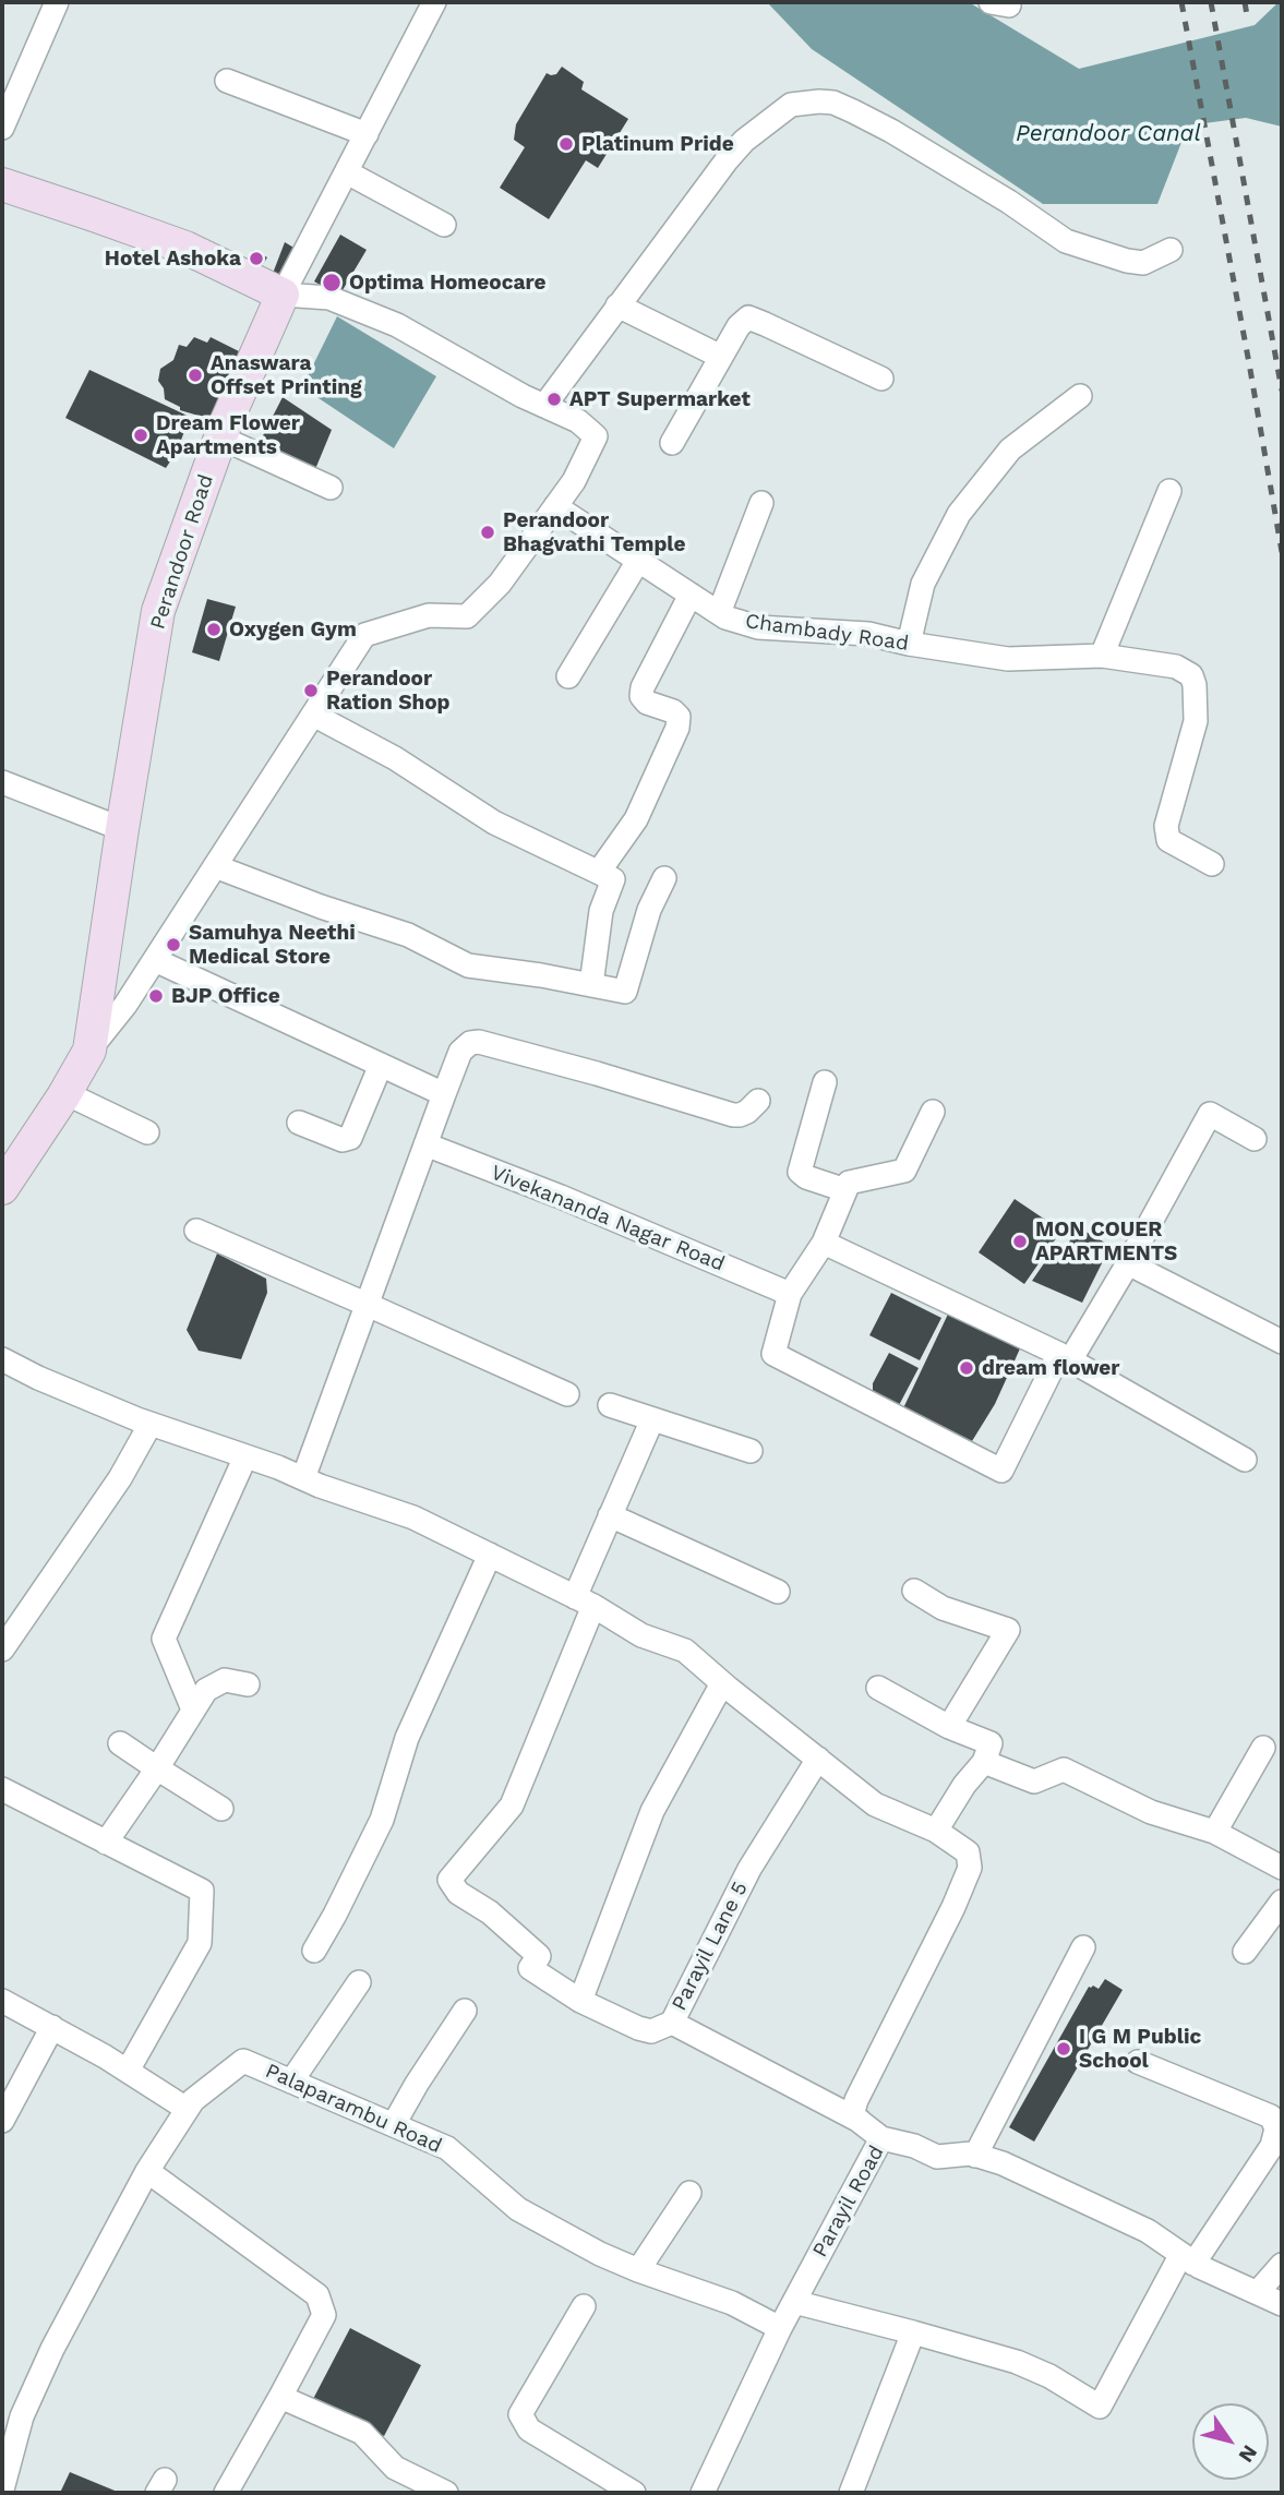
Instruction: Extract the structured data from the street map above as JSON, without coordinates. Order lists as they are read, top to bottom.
{
  "streets": {
    "main road": ["Perandoor Road"],
    "street": [
      "Chambady Road",
      "Vivekananda Nagar Road",
      "Parayil Lane 5",
      "Palaparambu Road",
      "Parayil Road"
    ]
  },
  "crossings": [
    ["Palaparambu Road", "Parayil Road"]
  ],
  "water": ["Perandoor Canal"],
  "places": [
    "Platinum Pride",
    "Hotel Ashoka",
    "Optima Homeocare",
    "Anaswara Offset Printing",
    "APT Supermarket",
    "Dream Flower Apartments",
    "Perandoor Bhagvathi Temple",
    "Oxygen Gym",
    "Perandoor Ration Shop",
    "Samuhya Neethi Medical Store",
    "BJP Office",
    "MON COUER APARTMENTS",
    "dream flower",
    "I G M Public School"
  ],
  "north": "bottom right"
}
